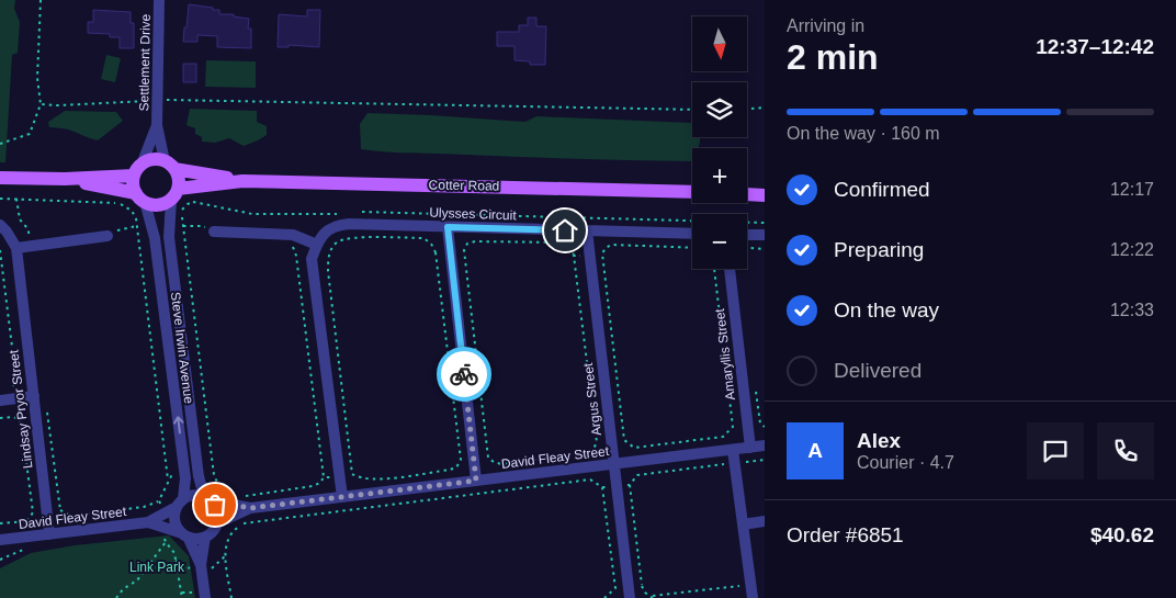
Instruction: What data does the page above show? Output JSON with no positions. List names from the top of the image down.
{
  "streets": {
    "main road": ["Cotter Road"],
    "street": [
      "Settlement Drive",
      "Ulysses Circuit",
      "Steve Irwin Avenue",
      "Amaryllis Street",
      "Argus Street",
      "Lindsay Pryor Street",
      "David Fleay Street"
    ]
  },
  "crossings": [
    ["Settlement Drive", "Cotter Road"],
    ["Settlement Drive", "Steve Irwin Avenue"],
    ["Cotter Road", "Steve Irwin Avenue"],
    ["Ulysses Circuit", "Argus Street"],
    ["Steve Irwin Avenue", "David Fleay Street"],
    ["Amaryllis Street", "David Fleay Street"],
    ["Argus Street", "David Fleay Street"],
    ["Lindsay Pryor Street", "David Fleay Street"]
  ],
  "parks": ["Link Park"],
  "north": "bottom",
  "page": {
    "heading": ["2 min", "Arriving in", "12:37–12:42"],
    "panel": [
      "Alex",
      "Courier · 4.7",
      "Order #6851",
      "$40.62"
    ],
    "map_buttons": ["+", "−"],
    "bar": "On the way · 160 m",
    "list": [
      ["Confirmed", "12:17"],
      ["Preparing", "12:22"],
      ["On the way", "12:33"],
      "Delivered"
    ],
    "round": "A"
  }
}
